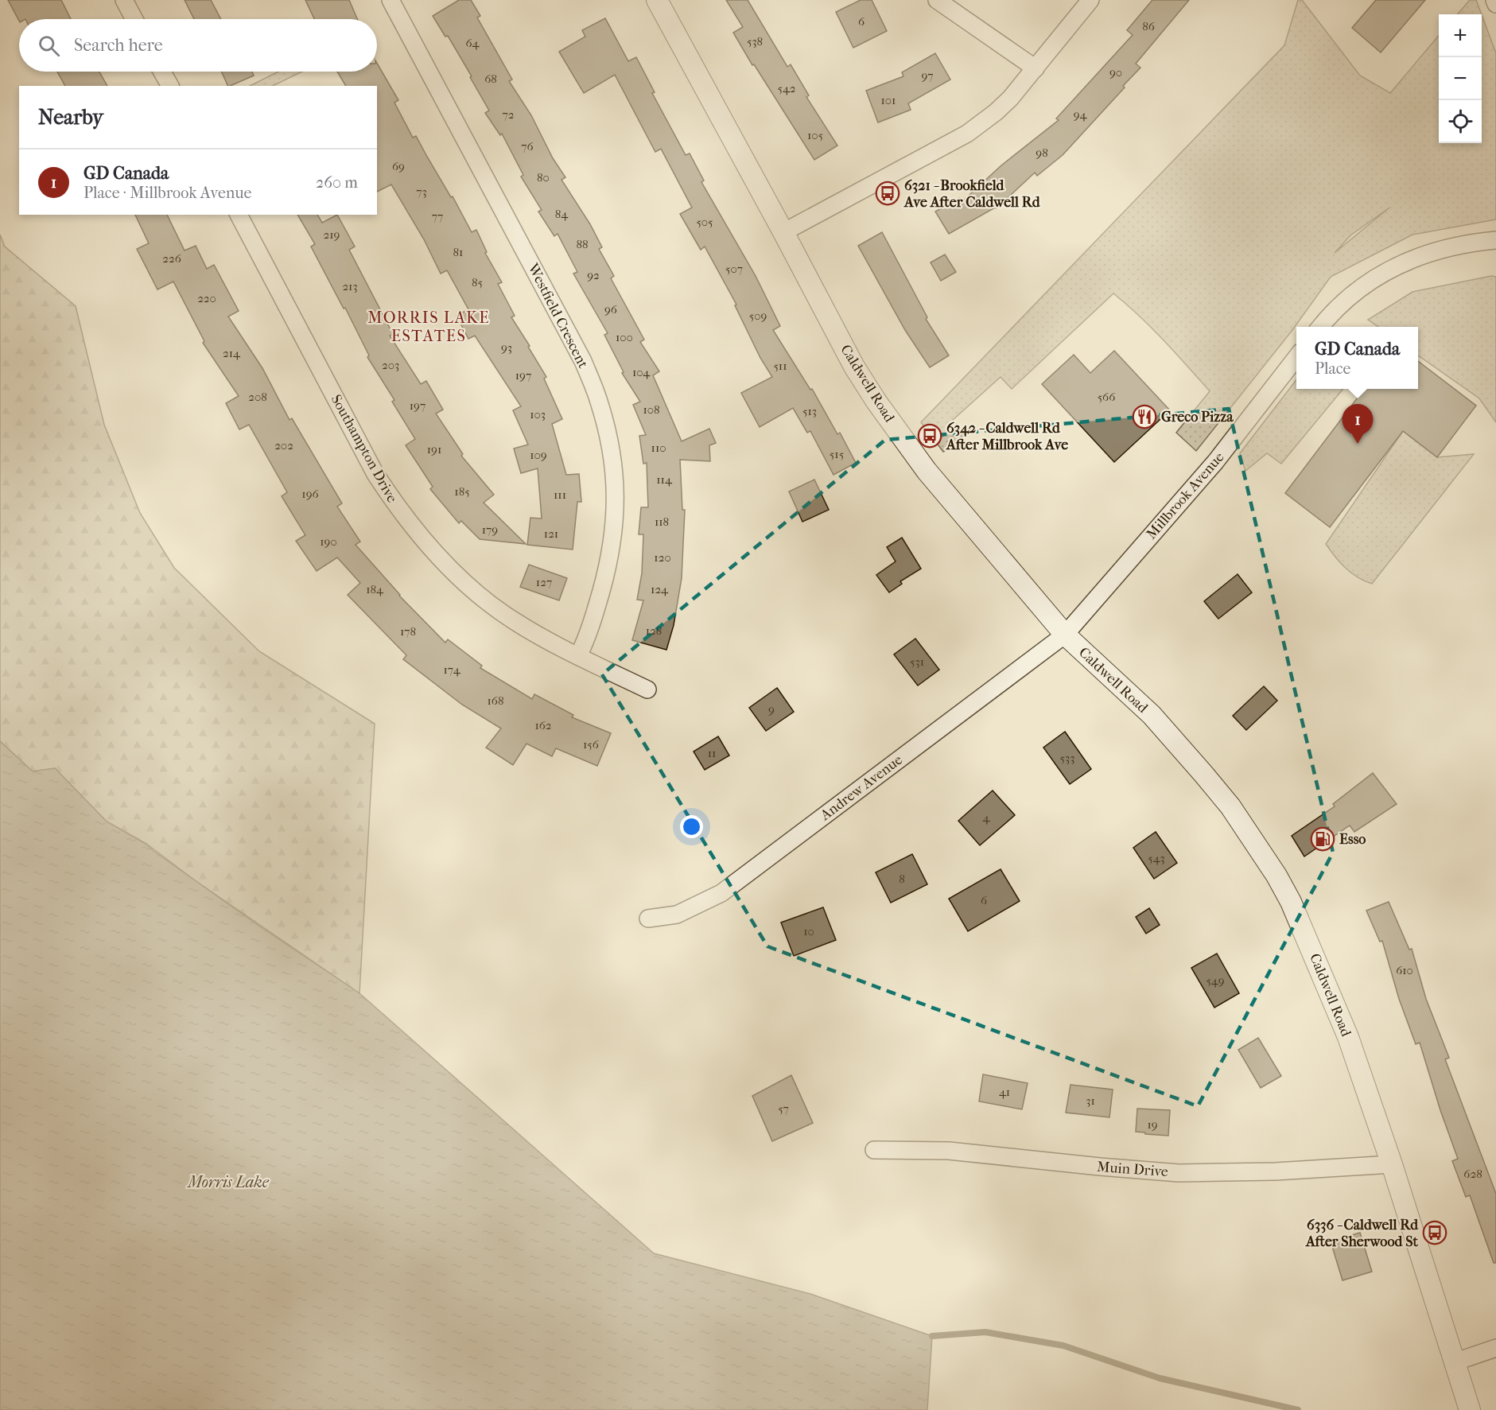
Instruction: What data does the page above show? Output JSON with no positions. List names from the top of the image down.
{
  "streets": {
    "street": [
      "Westfield Crescent",
      "Caldwell Road",
      "Southampton Drive",
      "Millbrook Avenue",
      "Andrew Avenue",
      "Muin Drive"
    ]
  },
  "crossings": [
    ["Westfield Crescent", "Southampton Drive"],
    ["Caldwell Road", "Millbrook Avenue"],
    ["Caldwell Road", "Andrew Avenue"],
    ["Caldwell Road", "Muin Drive"],
    ["Millbrook Avenue", "Andrew Avenue"]
  ],
  "districts": ["MORRIS LAKE ESTATES"],
  "water": ["Morris Lake"],
  "places": {
    "bus stop": ["6321 - Brookfield Ave After Caldwell Rd", "6342 - Caldwell Rd After Millbrook Ave", "6336 - Caldwell Rd After Sherwood St"],
    "restaurant": ["Greco Pizza"],
    "fuel station": ["Esso"]
  },
  "house_numbers": [
    "6",
    "86",
    "538",
    "64",
    "90",
    "97",
    "68",
    "542",
    "101",
    "72",
    "94",
    "105",
    "76",
    "98",
    "69",
    "80",
    "73",
    "84",
    "77",
    "505",
    "219",
    "88",
    "81",
    "226",
    "507",
    "92",
    "85",
    "213",
    "220",
    "96",
    "509",
    "100",
    "93",
    "214",
    "203",
    "511",
    "104",
    "197",
    "208",
    "566",
    "197",
    "108",
    "513",
    "103",
    "202",
    "110",
    "191",
    "515",
    "109",
    "114",
    "185",
    "196",
    "111",
    "118",
    "179",
    "121",
    "190",
    "120",
    "127",
    "184",
    "124",
    "128",
    "178",
    "531",
    "174",
    "168",
    "9",
    "162",
    "156",
    "11",
    "533",
    "4",
    "543",
    "8",
    "6",
    "10",
    "610",
    "549",
    "41",
    "31",
    "57",
    "19",
    "628"
  ],
  "page": {
    "map_buttons": ["+", "−"],
    "search": "Search here",
    "heading": "Nearby",
    "list": [
      {
        "mark": "1",
        "name": "GD Canada",
        "note": "Place · Millbrook Avenue",
        "value": "260 m"
      }
    ],
    "popup": ["GD Canada", "Place"],
    "pins": "1"
  }
}
